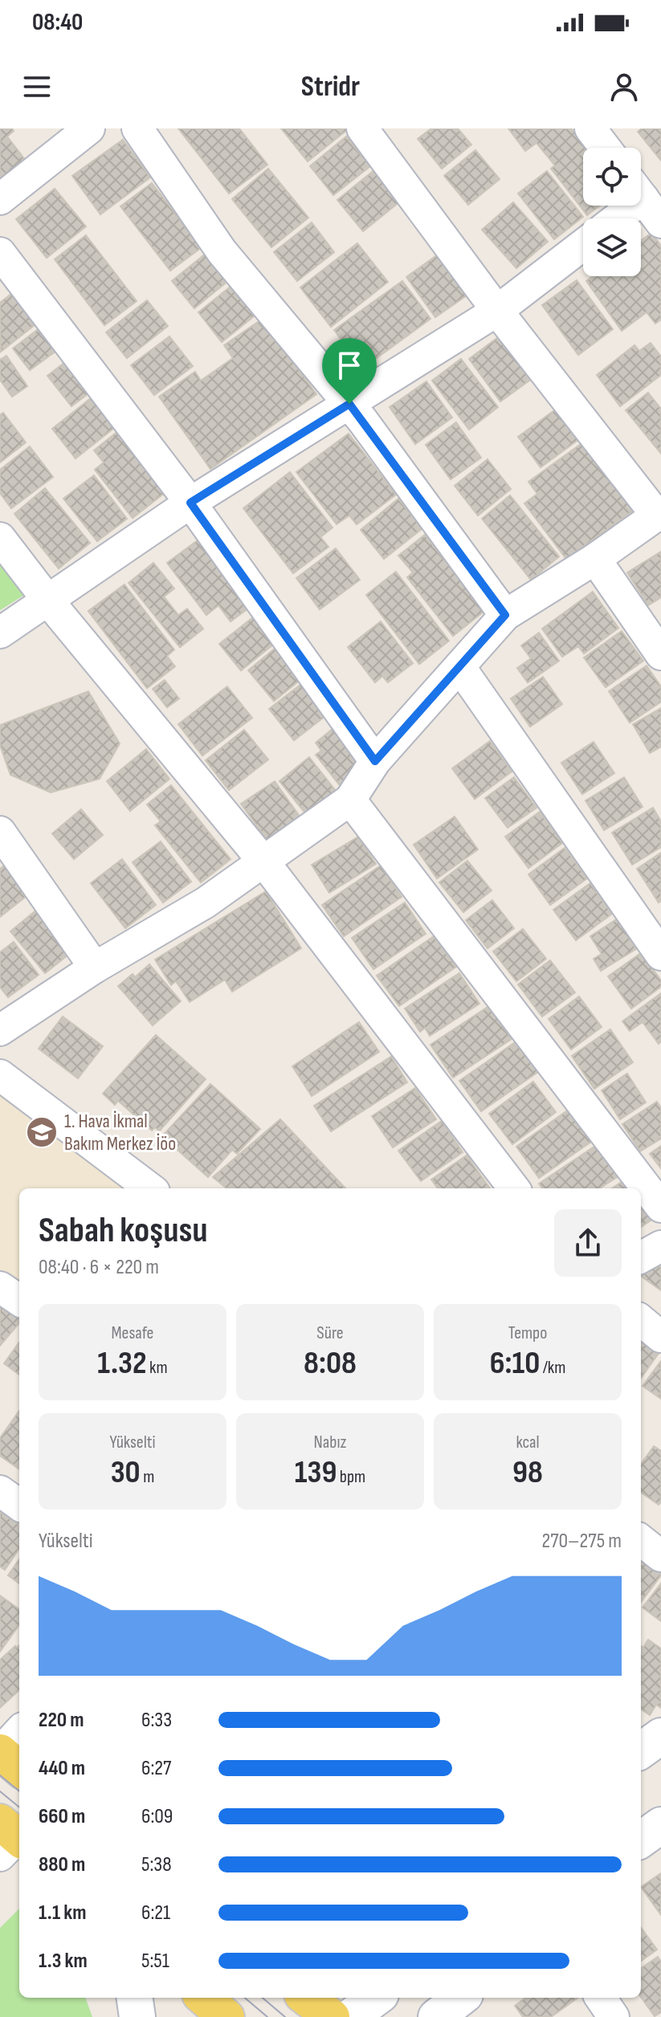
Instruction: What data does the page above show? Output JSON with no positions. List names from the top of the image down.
{
  "places": {
    "school or university": ["1. Hava İkmal Bakım Merkez İöo"]
  },
  "page": {
    "status": "08:40",
    "header": "Stridr",
    "heading": ["Sabah koşusu", "08:40 · 6 × 220 m"],
    "stats": [
      ["Mesafe", "1.32 km"],
      ["Süre", "8:08"],
      ["Tempo", "6:10 /km"],
      ["Yükselti", "30 m"],
      ["Nabız", "139 bpm"],
      ["kcal", "98"]
    ],
    "chart": ["Yükselti", "270–275 m"],
    "list": [
      {
        "name": "220 m",
        "note": "6:33"
      },
      {
        "name": "440 m",
        "note": "6:27"
      },
      {
        "name": "660 m",
        "note": "6:09"
      },
      {
        "name": "880 m",
        "note": "5:38"
      },
      {
        "name": "1.1 km",
        "note": "6:21"
      },
      {
        "name": "1.3 km",
        "note": "5:51"
      }
    ]
  }
}
